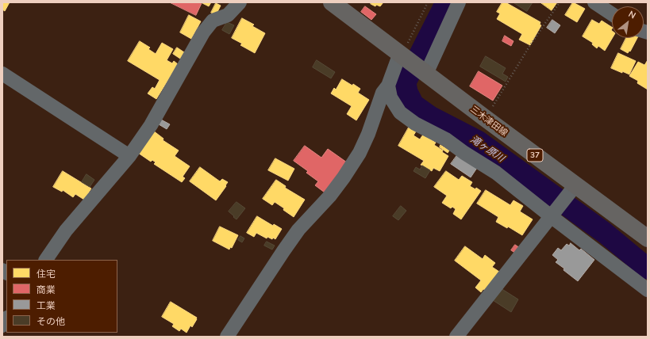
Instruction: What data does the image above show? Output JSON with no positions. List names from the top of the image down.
{
  "streets": {
    "main road": ["三木津田線", "37"]
  },
  "water": ["滝ヶ原川"],
  "legend": [
    "住宅",
    "商業",
    "工業",
    "その他"
  ],
  "north": "top right"
}
